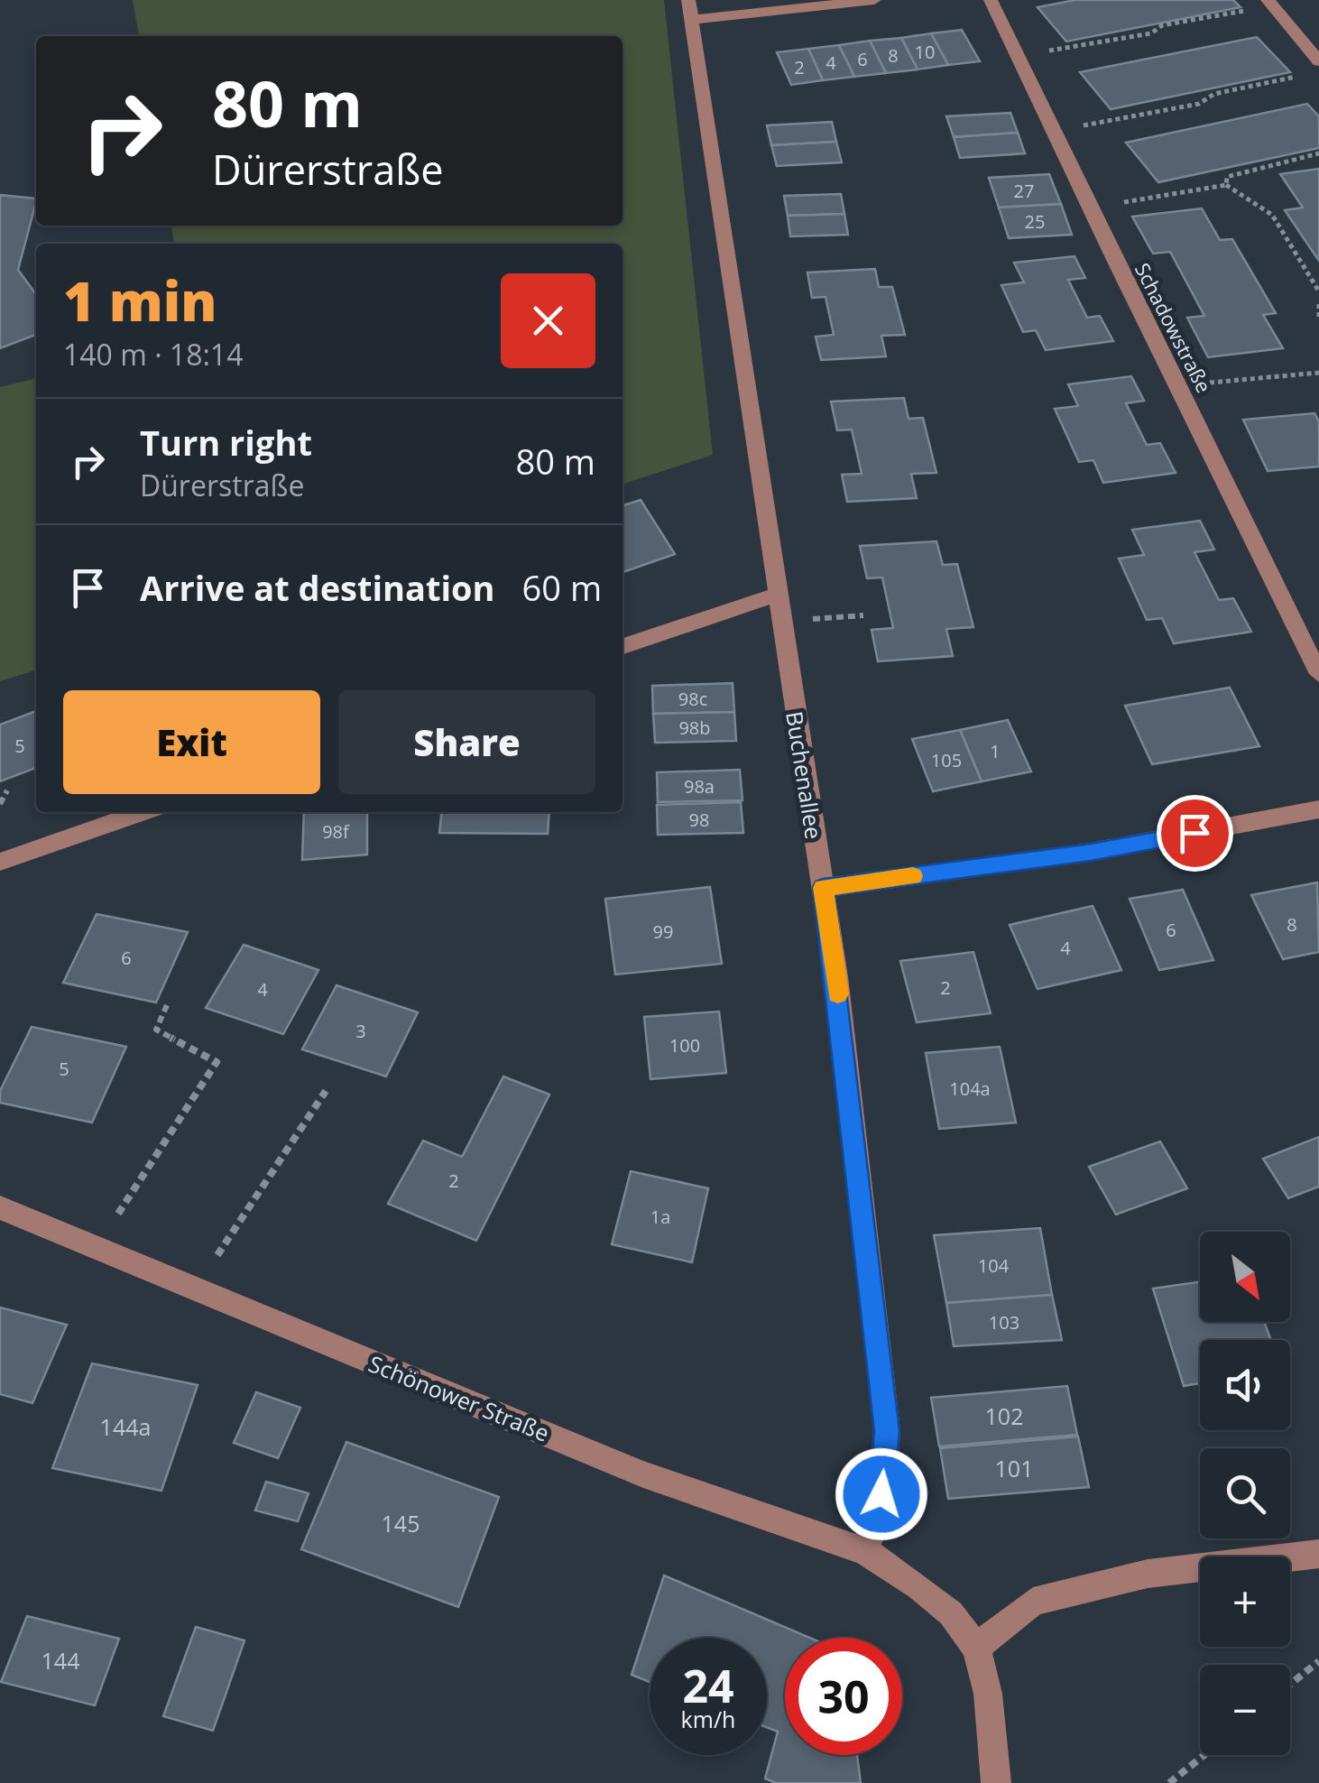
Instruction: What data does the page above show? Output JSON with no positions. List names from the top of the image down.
{
  "streets": {
    "street": ["Schadowstraße", "Buchenallee", "Schönower Straße"]
  },
  "crossings": [
    ["Buchenallee", "Schönower Straße"]
  ],
  "house_numbers": [
    "10",
    "8",
    "6",
    "4",
    "2",
    "27",
    "25",
    "98c",
    "98b",
    "5",
    "1",
    "105",
    "98a",
    "98",
    "98f",
    "8",
    "6",
    "99",
    "4",
    "6",
    "2",
    "4",
    "3",
    "100",
    "5",
    "104a",
    "2",
    "1a",
    "104",
    "103",
    "102",
    "144a",
    "101",
    "145",
    "144"
  ],
  "north": "bottom right",
  "page": {
    "turn": ["80 m", "Dürerstraße"],
    "heading": ["1 min", "140 m · 18:14"],
    "list": [
      {
        "name": "Turn right",
        "note": "Dürerstraße",
        "value": "80 m"
      },
      {
        "name": "Arrive at destination",
        "value": "60 m"
      }
    ],
    "buttons": ["Exit", "Share"],
    "map_buttons": ["+", "−"],
    "speed": "24 km/h",
    "limit": "30"
  }
}
